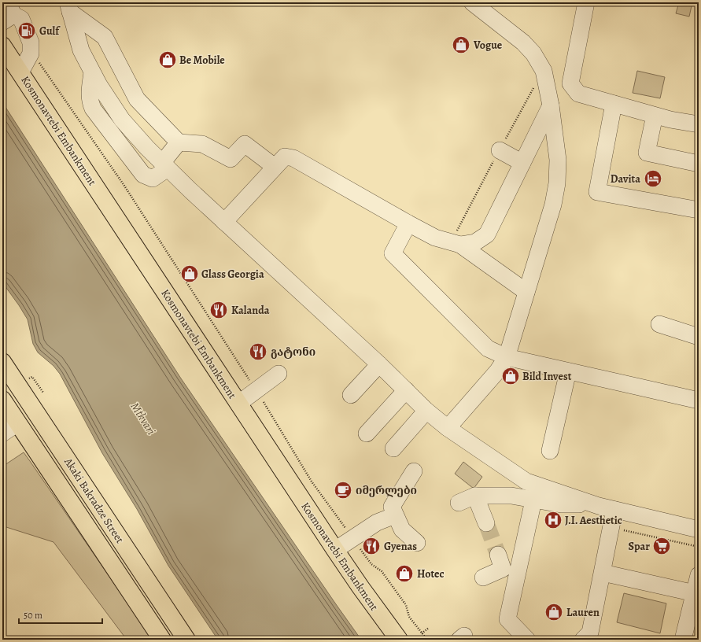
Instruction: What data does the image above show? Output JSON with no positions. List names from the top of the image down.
{
  "streets": {
    "main road": ["Kosmonavtebi Embankment", "Akaki Bakradze Street"]
  },
  "water": ["Mtkvari"],
  "places": {
    "fuel station": ["Gulf"],
    "shop": [
      "Vogue",
      "Be Mobile",
      "Glass Georgia",
      "Bild Invest",
      "Hotec",
      "Lauren"
    ],
    "hotel": ["Davita"],
    "restaurant": ["Kalanda", "გატონი", "Gyenas"],
    "cafe": ["იმერლები"],
    "hospital": ["J.I. Aesthetic"],
    "supermarket": ["Spar"]
  },
  "scale_bar": "50 m"
}
